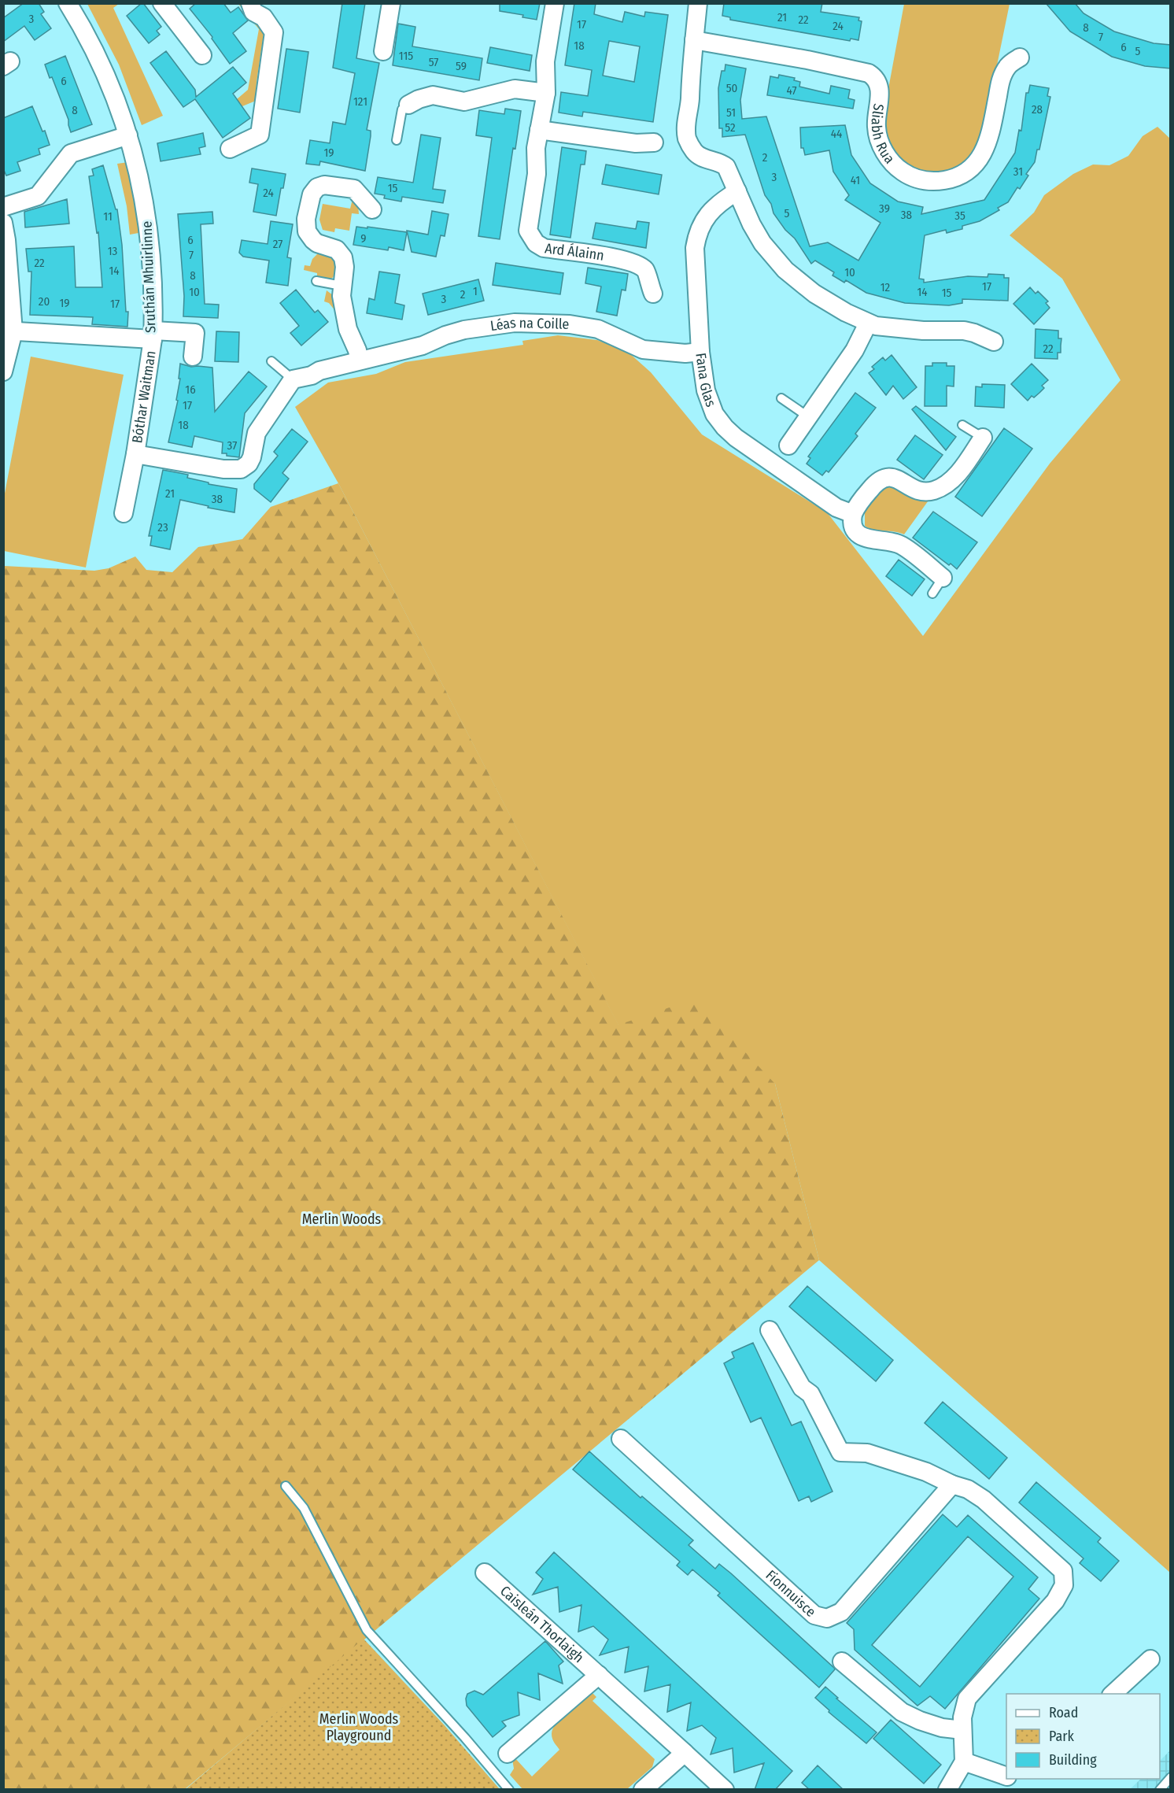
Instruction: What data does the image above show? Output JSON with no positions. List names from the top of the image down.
{
  "streets": {
    "street": [
      "Sliabh Rua",
      "Ard Álainn",
      "Sruthán Mhuirlinne",
      "Léas na Coille",
      "Fana Glas",
      "Bóthar Waitman",
      "Fionnuisce",
      "Caisleán Thorlaigh"
    ]
  },
  "crossings": [
    ["Sruthán Mhuirlinne", "Bóthar Waitman"],
    ["Léas na Coille", "Fana Glas"],
    ["Léas na Coille", "Bóthar Waitman"]
  ],
  "parks": ["Merlin Woods", "Merlin Woods Playground"],
  "house_numbers": [
    "21",
    "3",
    "22",
    "17",
    "24",
    "8",
    "7",
    "18",
    "6",
    "5",
    "115",
    "57",
    "59",
    "6",
    "50",
    "47",
    "121",
    "28",
    "8",
    "51",
    "52",
    "44",
    "19",
    "2",
    "31",
    "3",
    "41",
    "15",
    "24",
    "39",
    "5",
    "38",
    "35",
    "11",
    "9",
    "6",
    "27",
    "13",
    "7",
    "22",
    "14",
    "10",
    "8",
    "17",
    "12",
    "1",
    "10",
    "14",
    "15",
    "2",
    "3",
    "20",
    "19",
    "17",
    "22",
    "16",
    "17",
    "18",
    "37",
    "21",
    "38",
    "23"
  ],
  "legend": ["Road", "Park", "Building"]
}
